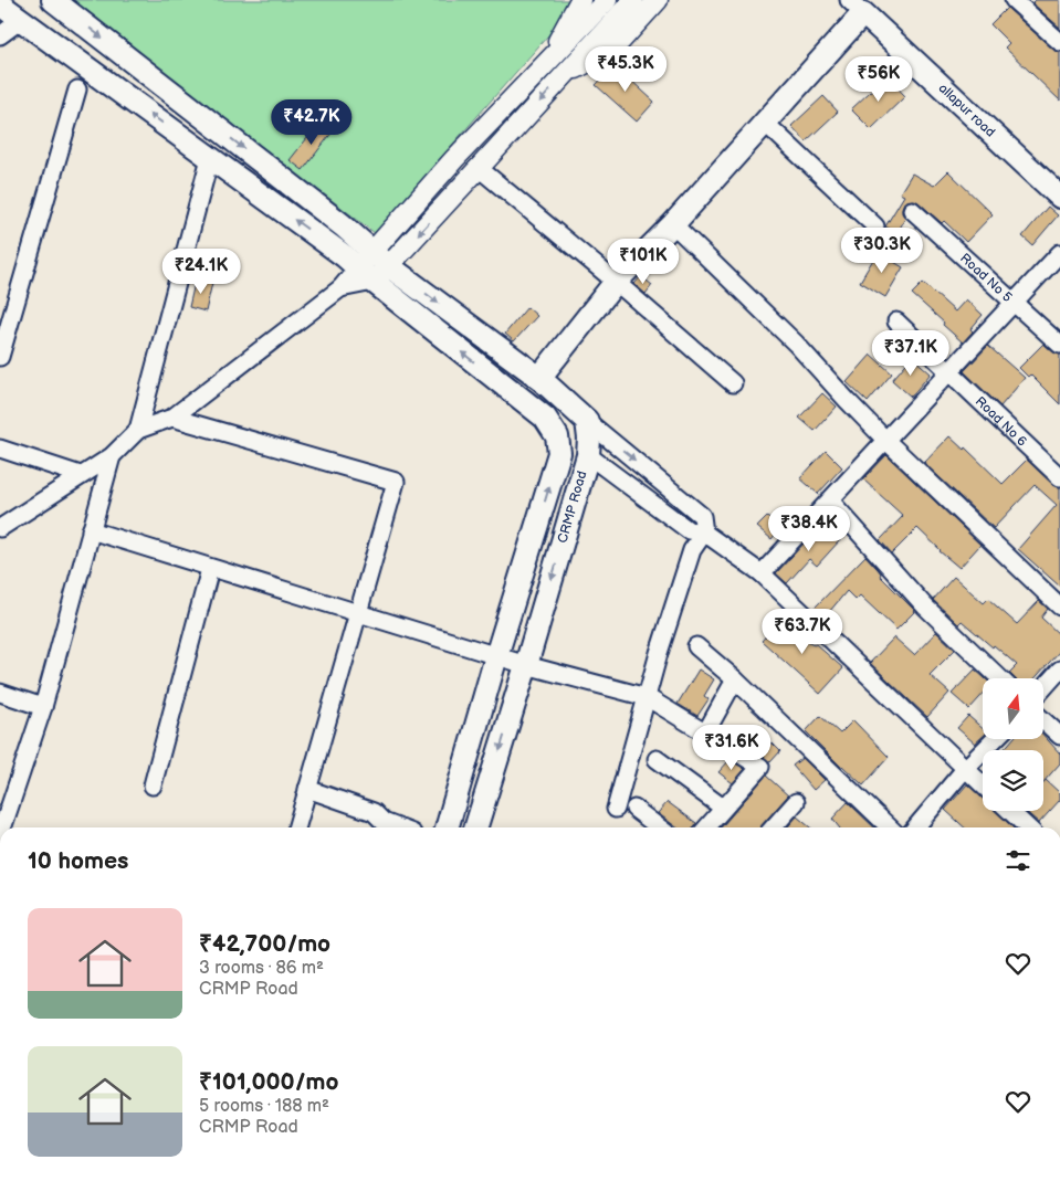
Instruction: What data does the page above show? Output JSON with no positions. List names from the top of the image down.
{
  "streets": {
    "main road": ["allapur road", "CRMP Road"],
    "street": ["Road No 5", "Road No 6"]
  },
  "north": "top",
  "page": {
    "price": [
      "₹45.3K",
      "₹56K",
      "₹42.7K",
      "₹30.3K",
      "₹101K",
      "₹24.1K",
      "₹37.1K",
      "₹38.4K",
      "₹63.7K",
      "₹31.6K"
    ],
    "heading": "10 homes",
    "list": [
      {
        "name": "₹42,700/mo",
        "note": "3 rooms · 86 m² · CRMP Road"
      },
      {
        "name": "₹101,000/mo",
        "note": "5 rooms · 188 m² · CRMP Road"
      }
    ]
  }
}
